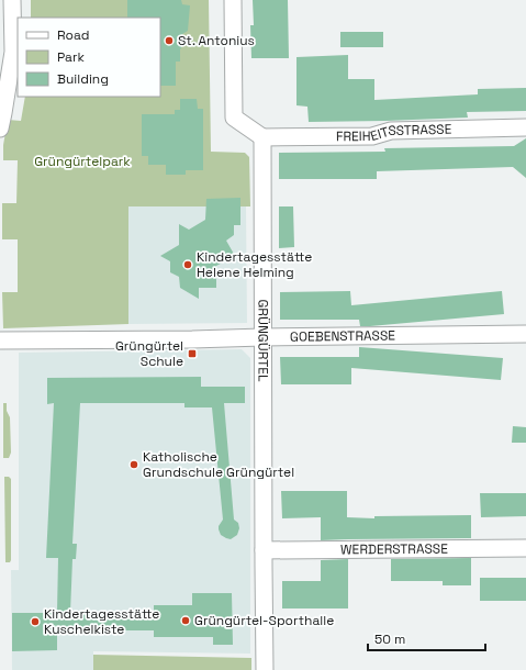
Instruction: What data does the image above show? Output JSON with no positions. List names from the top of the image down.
{
  "streets": {
    "street": [
      "FREIHEITSSTRASSE",
      "GOEBENSTRASSE",
      "GRÜNGÜRTEL",
      "WERDERSTRASSE"
    ]
  },
  "crossings": [
    ["FREIHEITSSTRASSE", "GRÜNGÜRTEL"],
    ["GOEBENSTRASSE", "GRÜNGÜRTEL"],
    ["GRÜNGÜRTEL", "WERDERSTRASSE"]
  ],
  "parks": ["Grüngürtelpark"],
  "places": {
    "other": [
      "St. Antonius",
      "Kindertagesstätte Helene Helming",
      "Katholische Grundschule Grüngürtel",
      "Grüngürtel-Sporthalle",
      "Kindertagesstätte Kuschelkiste"
    ],
    "transit": ["Grüngürtel Schule"]
  },
  "legend": ["Road", "Park", "Building"],
  "scale_bar": "50 m"
}
